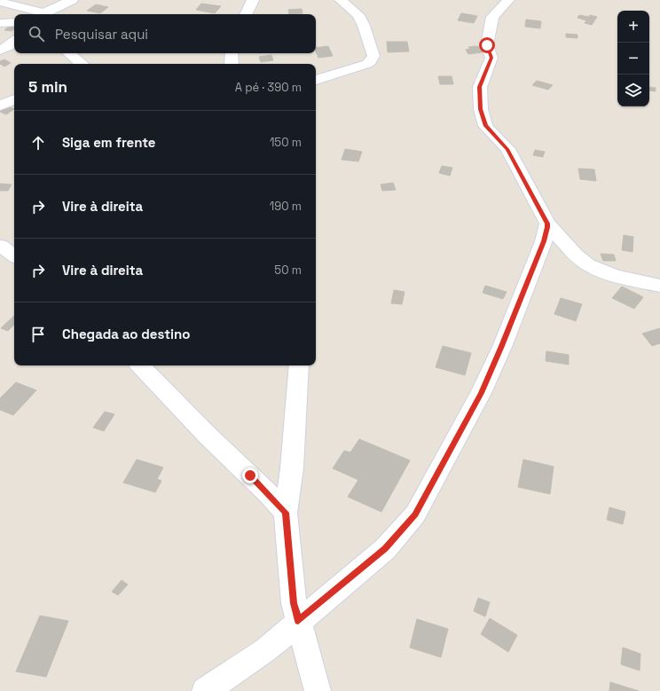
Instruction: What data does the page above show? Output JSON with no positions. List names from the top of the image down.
{
  "page": {
    "map_buttons": ["+", "−"],
    "search": "Pesquisar aqui",
    "heading": ["5 min", "A pé · 390 m"],
    "list": [
      ["Siga em frente", "150 m"],
      ["Vire à direita", "190 m"],
      ["Vire à direita", "50 m"],
      "Chegada ao destino"
    ]
  }
}
